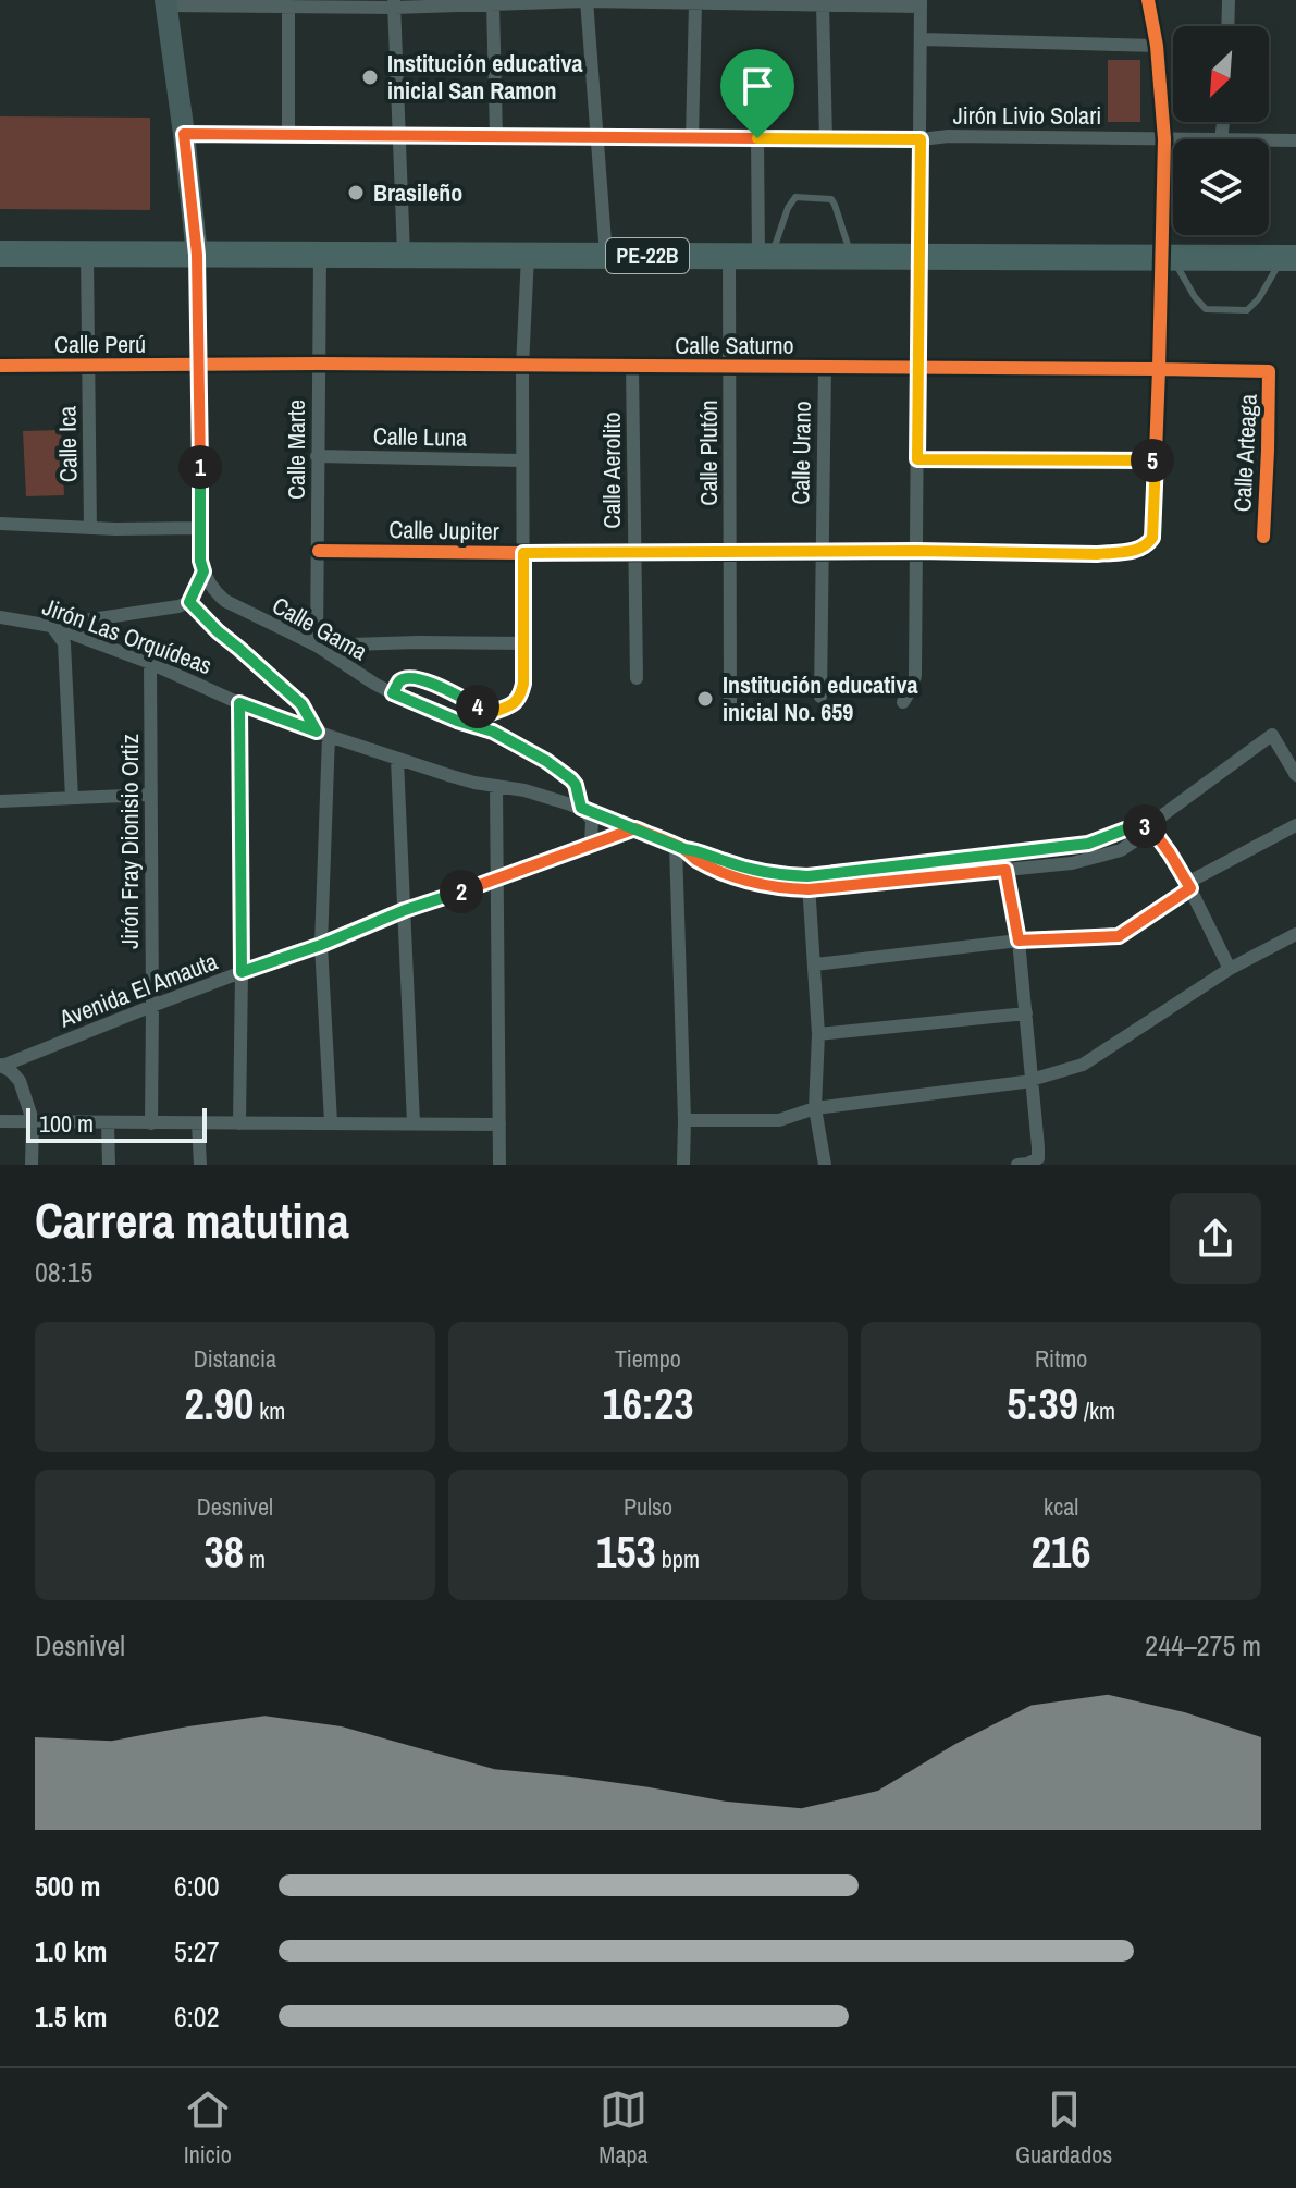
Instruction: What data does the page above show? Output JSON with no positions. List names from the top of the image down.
{
  "streets": {
    "highway": ["PE-22B"],
    "street": [
      "Jirón Livio Solari",
      "Calle Perú",
      "Calle Saturno",
      "Calle Luna",
      "Calle Ica",
      "Calle Marte",
      "Calle Plutón",
      "Calle Urano",
      "Calle Arteaga",
      "Calle Aerolito",
      "Calle Jupiter",
      "Calle Gama",
      "Jirón Las Orquídeas",
      "Jirón Fray Dionisio Ortiz",
      "Avenida El Amauta"
    ]
  },
  "crossings": [
    ["PE-22B", "Calle Ica"],
    ["PE-22B", "Calle Marte"],
    ["PE-22B", "Calle Plutón"],
    ["Calle Perú", "Calle Saturno"],
    ["Calle Perú", "Calle Ica"],
    ["Calle Saturno", "Calle Marte"],
    ["Calle Saturno", "Calle Plutón"],
    ["Calle Saturno", "Calle Urano"],
    ["Calle Saturno", "Calle Arteaga"],
    ["Calle Saturno", "Calle Aerolito"],
    ["Calle Luna", "Calle Marte"],
    ["Calle Marte", "Calle Jupiter"],
    ["Calle Marte", "Calle Gama"],
    ["Calle Plutón", "Calle Jupiter"],
    ["Calle Urano", "Calle Jupiter"],
    ["Calle Aerolito", "Calle Jupiter"],
    ["Calle Gama", "Jirón Las Orquídeas"],
    ["Calle Gama", "Avenida El Amauta"],
    ["Jirón Las Orquídeas", "Jirón Fray Dionisio Ortiz"],
    ["Jirón Las Orquídeas", "Avenida El Amauta"],
    ["Jirón Fray Dionisio Ortiz", "Avenida El Amauta"]
  ],
  "places": ["Institución educativa inicial San Ramon", "Brasileño", "Institución educativa inicial No. 659"],
  "scale_bar": "100 m",
  "north": "bottom left",
  "page": {
    "pins": [
      "5",
      "1",
      "4",
      "3",
      "2"
    ],
    "scale": "100 m",
    "heading": ["Carrera matutina", "08:15"],
    "stats": [
      ["Distancia", "2.90 km"],
      ["Tiempo", "16:23"],
      ["Ritmo", "5:39 /km"],
      ["Desnivel", "38 m"],
      ["Pulso", "153 bpm"],
      ["kcal", "216"]
    ],
    "chart": ["Desnivel", "244–275 m"],
    "list": [
      {
        "name": "500 m",
        "note": "6:00"
      },
      {
        "name": "1.0 km",
        "note": "5:27"
      },
      {
        "name": "1.5 km",
        "note": "6:02"
      }
    ],
    "tabs": ["Inicio", "Mapa", "Guardados"]
  }
}
